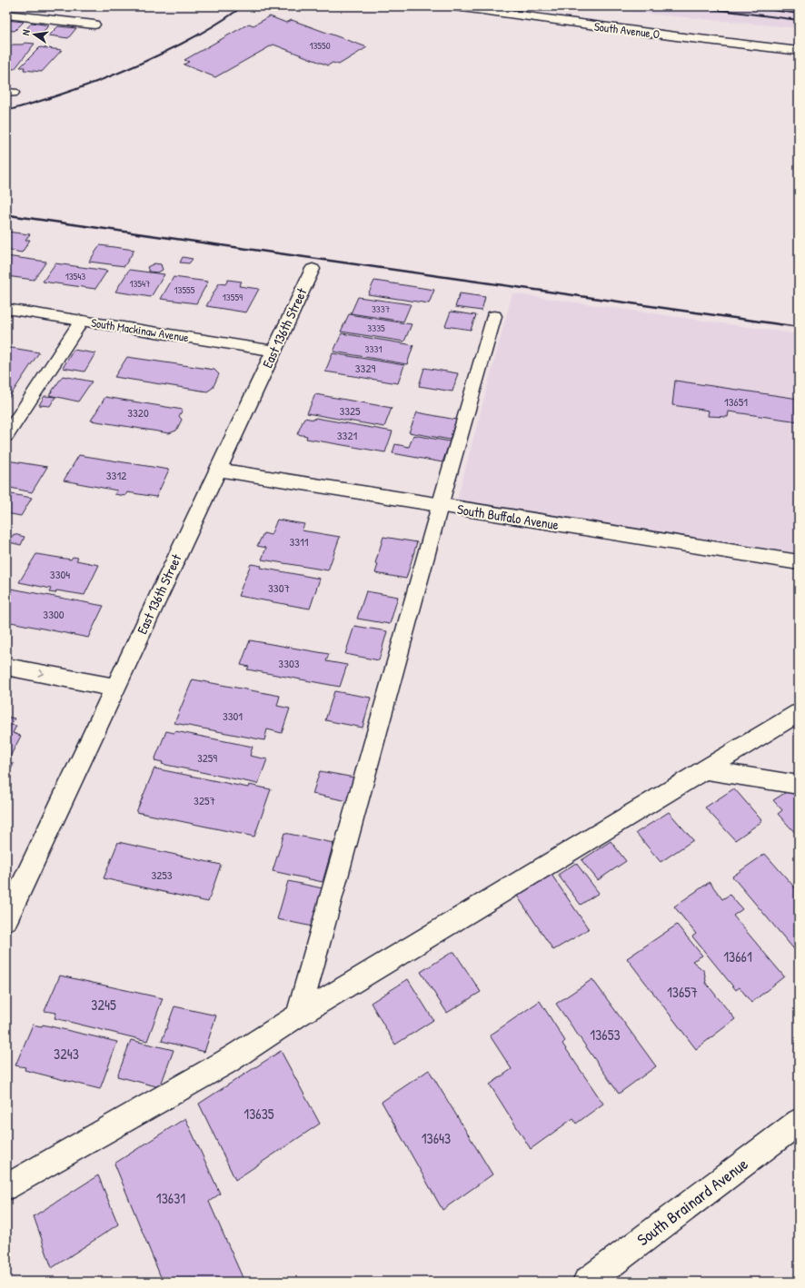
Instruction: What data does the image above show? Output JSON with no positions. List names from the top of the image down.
{
  "streets": {
    "street": [
      "South Avenue O",
      "East 136th Street",
      "South Mackinaw Avenue",
      "South Buffalo Avenue",
      "South Brainard Avenue"
    ]
  },
  "crossings": [
    ["East 136th Street", "South Mackinaw Avenue"],
    ["East 136th Street", "South Buffalo Avenue"]
  ],
  "house_numbers": [
    "13550",
    "13543",
    "13547",
    "13555",
    "13559",
    "3337",
    "3335",
    "3331",
    "3329",
    "13651",
    "3325",
    "3320",
    "3321",
    "3312",
    "3311",
    "3304",
    "3307",
    "3300",
    "3303",
    "3301",
    "3259",
    "3257",
    "3253",
    "13661",
    "13657",
    "3245",
    "13653",
    "3243",
    "13635",
    "13643",
    "13631"
  ],
  "north": "left"
}
